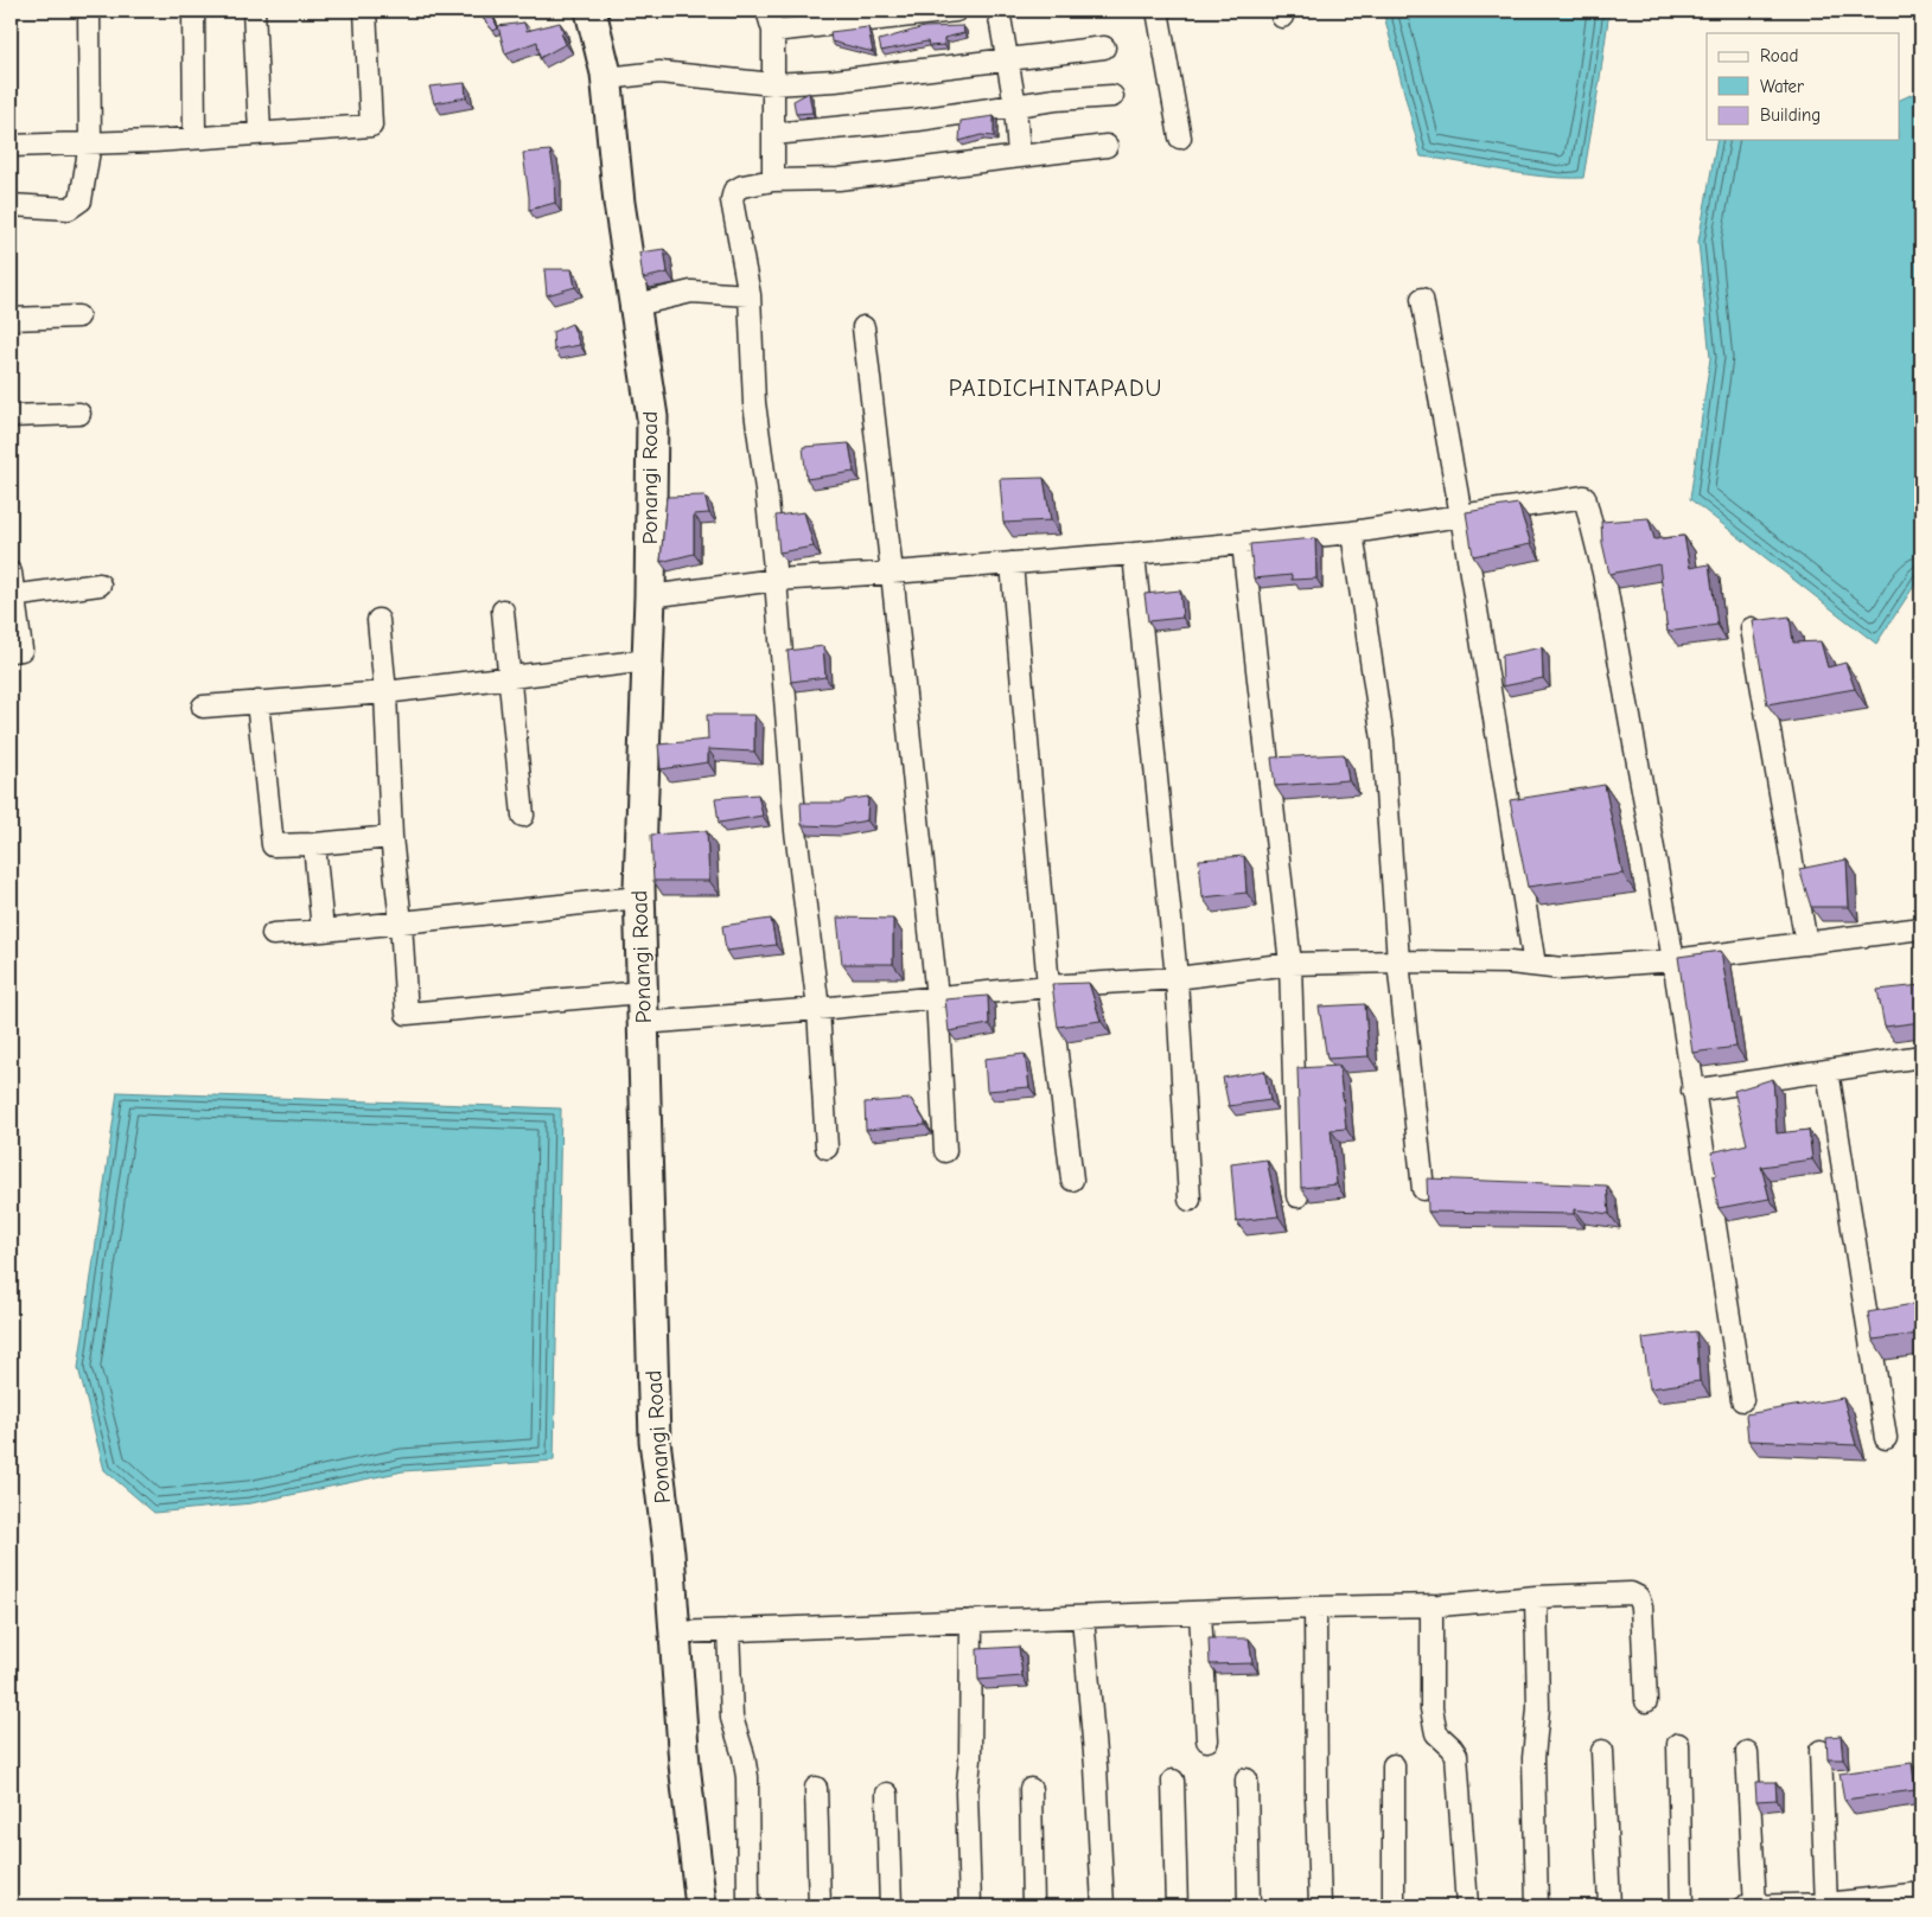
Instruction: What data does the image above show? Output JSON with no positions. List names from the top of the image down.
{
  "streets": {
    "street": ["Ponangi Road"]
  },
  "districts": ["PAIDICHINTAPADU"],
  "legend": ["Road", "Water", "Building"]
}
